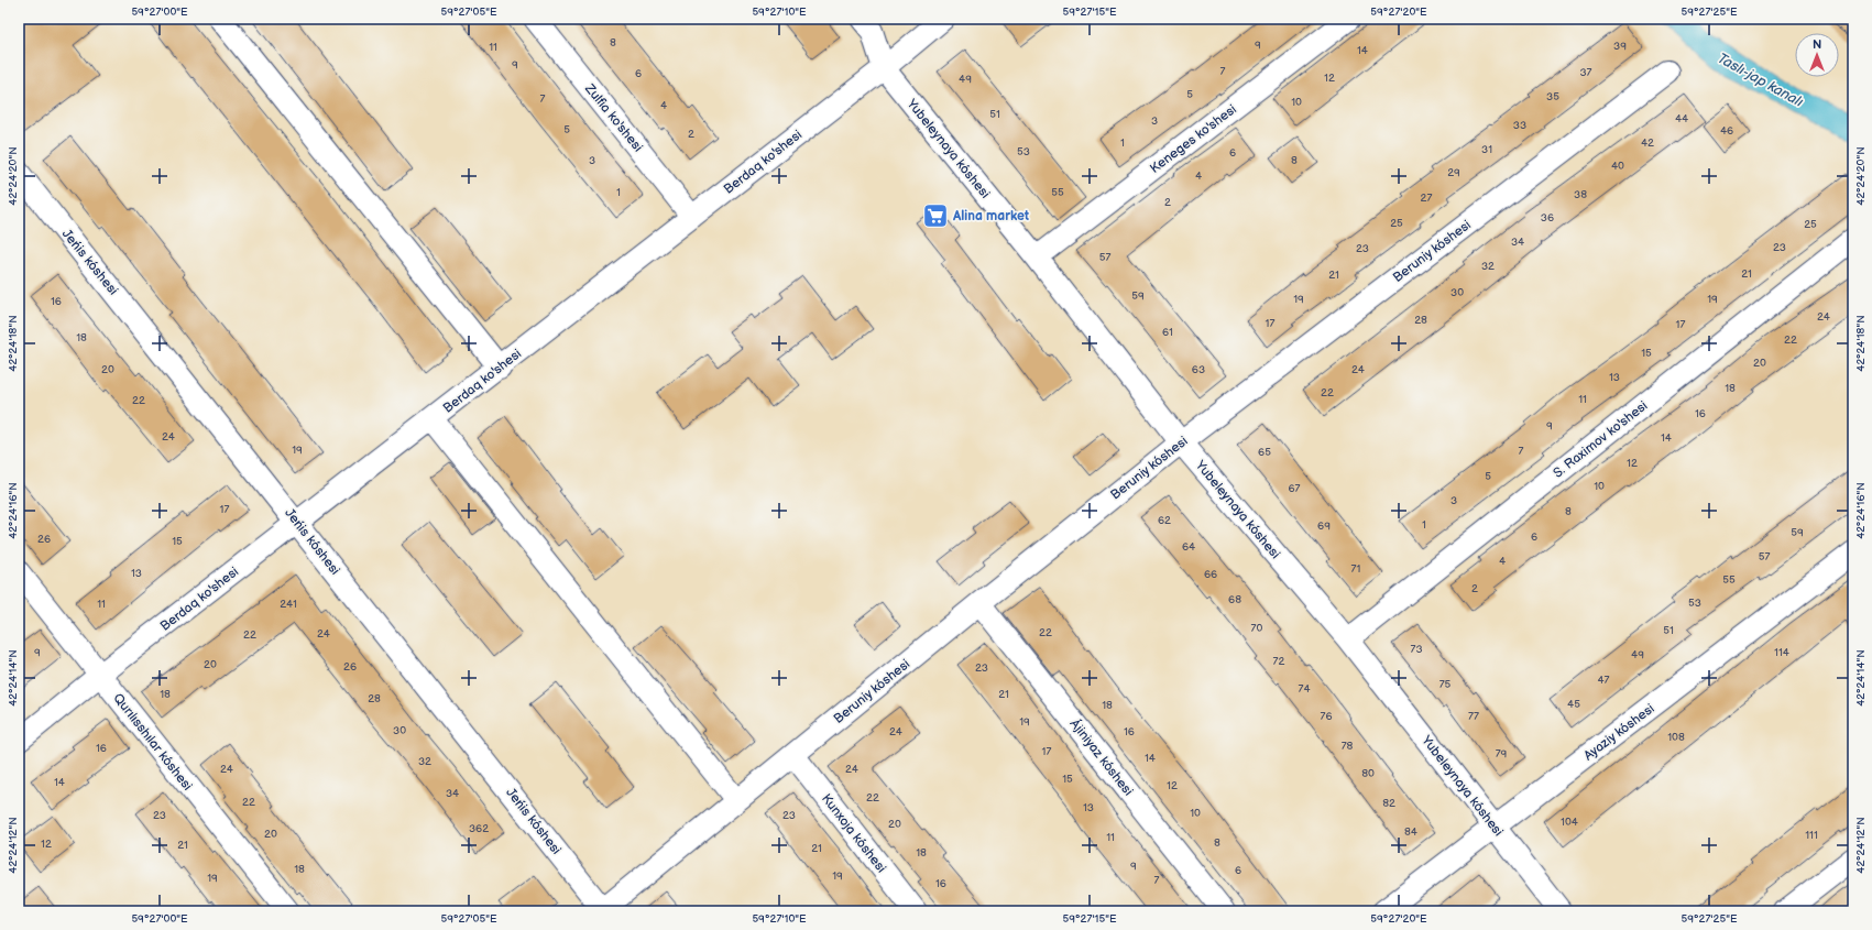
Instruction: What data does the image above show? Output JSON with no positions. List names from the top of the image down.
{
  "streets": {
    "street": [
      "Zulfia ko'shesi",
      "Keneges ko'shesi",
      "Yubeleynaya kóshesi",
      "Berdaq ko'shesi",
      "Beruniy kóshesi",
      "Jeńis kóshesi",
      "S. Raximov ko'shesi",
      "Ayaziy kóshesi",
      "Qurılısshılar kóshesi",
      "Ájiniyaz kóshesi",
      "Kunxoja kóshesi"
    ]
  },
  "crossings": [
    ["Zulfia ko'shesi", "Berdaq ko'shesi"],
    ["Keneges ko'shesi", "Yubeleynaya kóshesi"],
    ["Yubeleynaya kóshesi", "Berdaq ko'shesi"],
    ["Yubeleynaya kóshesi", "Beruniy kóshesi"],
    ["Yubeleynaya kóshesi", "S. Raximov ko'shesi"],
    ["Yubeleynaya kóshesi", "Ayaziy kóshesi"],
    ["Berdaq ko'shesi", "Jeńis kóshesi"],
    ["Berdaq ko'shesi", "Qurılısshılar kóshesi"],
    ["Beruniy kóshesi", "Jeńis kóshesi"],
    ["Beruniy kóshesi", "Ájiniyaz kóshesi"],
    ["Beruniy kóshesi", "Kunxoja kóshesi"]
  ],
  "water": ["Taslı-jap kanalı"],
  "places": {
    "supermarket": ["Alina market"]
  },
  "house_numbers": [
    "8",
    "9",
    "39",
    "11",
    "14",
    "9",
    "7",
    "37",
    "6",
    "12",
    "49",
    "5",
    "35",
    "7",
    "10",
    "4",
    "51",
    "44",
    "3",
    "33",
    "5",
    "46",
    "2",
    "1",
    "42",
    "31",
    "53",
    "6",
    "3",
    "8",
    "40",
    "29",
    "4",
    "1",
    "55",
    "38",
    "27",
    "2",
    "36",
    "25",
    "25",
    "34",
    "23",
    "23",
    "57",
    "32",
    "21",
    "21",
    "30",
    "59",
    "19",
    "19",
    "16",
    "24",
    "28",
    "17",
    "17",
    "61",
    "18",
    "22",
    "15",
    "20",
    "20",
    "63",
    "24",
    "13",
    "18",
    "22",
    "11",
    "22",
    "16",
    "9",
    "24",
    "14",
    "19",
    "7",
    "65",
    "12",
    "5",
    "10",
    "67",
    "3",
    "17",
    "8",
    "62",
    "1",
    "69",
    "59",
    "6",
    "26",
    "15",
    "64",
    "57",
    "4",
    "71",
    "13",
    "66",
    "55",
    "2",
    "68",
    "53",
    "11",
    "241",
    "70",
    "51",
    "22",
    "24",
    "22",
    "73",
    "9",
    "114",
    "49",
    "72",
    "20",
    "26",
    "23",
    "47",
    "75",
    "74",
    "18",
    "21",
    "28",
    "45",
    "18",
    "76",
    "77",
    "19",
    "30",
    "24",
    "16",
    "108",
    "78",
    "16",
    "17",
    "79",
    "14",
    "32",
    "24",
    "24",
    "80",
    "15",
    "14",
    "12",
    "34",
    "22",
    "22",
    "82",
    "13",
    "10",
    "23",
    "23",
    "104",
    "20",
    "362",
    "84",
    "20",
    "111",
    "11",
    "8",
    "12",
    "21",
    "21",
    "18",
    "9",
    "18",
    "6",
    "19",
    "19",
    "7",
    "16"
  ],
  "north": "top",
  "coordinates": [
    "59°27'00\"E",
    "59°27'05\"E",
    "59°27'10\"E",
    "59°27'15\"E",
    "59°27'20\"E",
    "59°27'25\"E",
    "42°24'20\"N",
    "42°24'18\"N",
    "42°24'16\"N",
    "42°24'14\"N",
    "42°24'12\"N"
  ]
}
